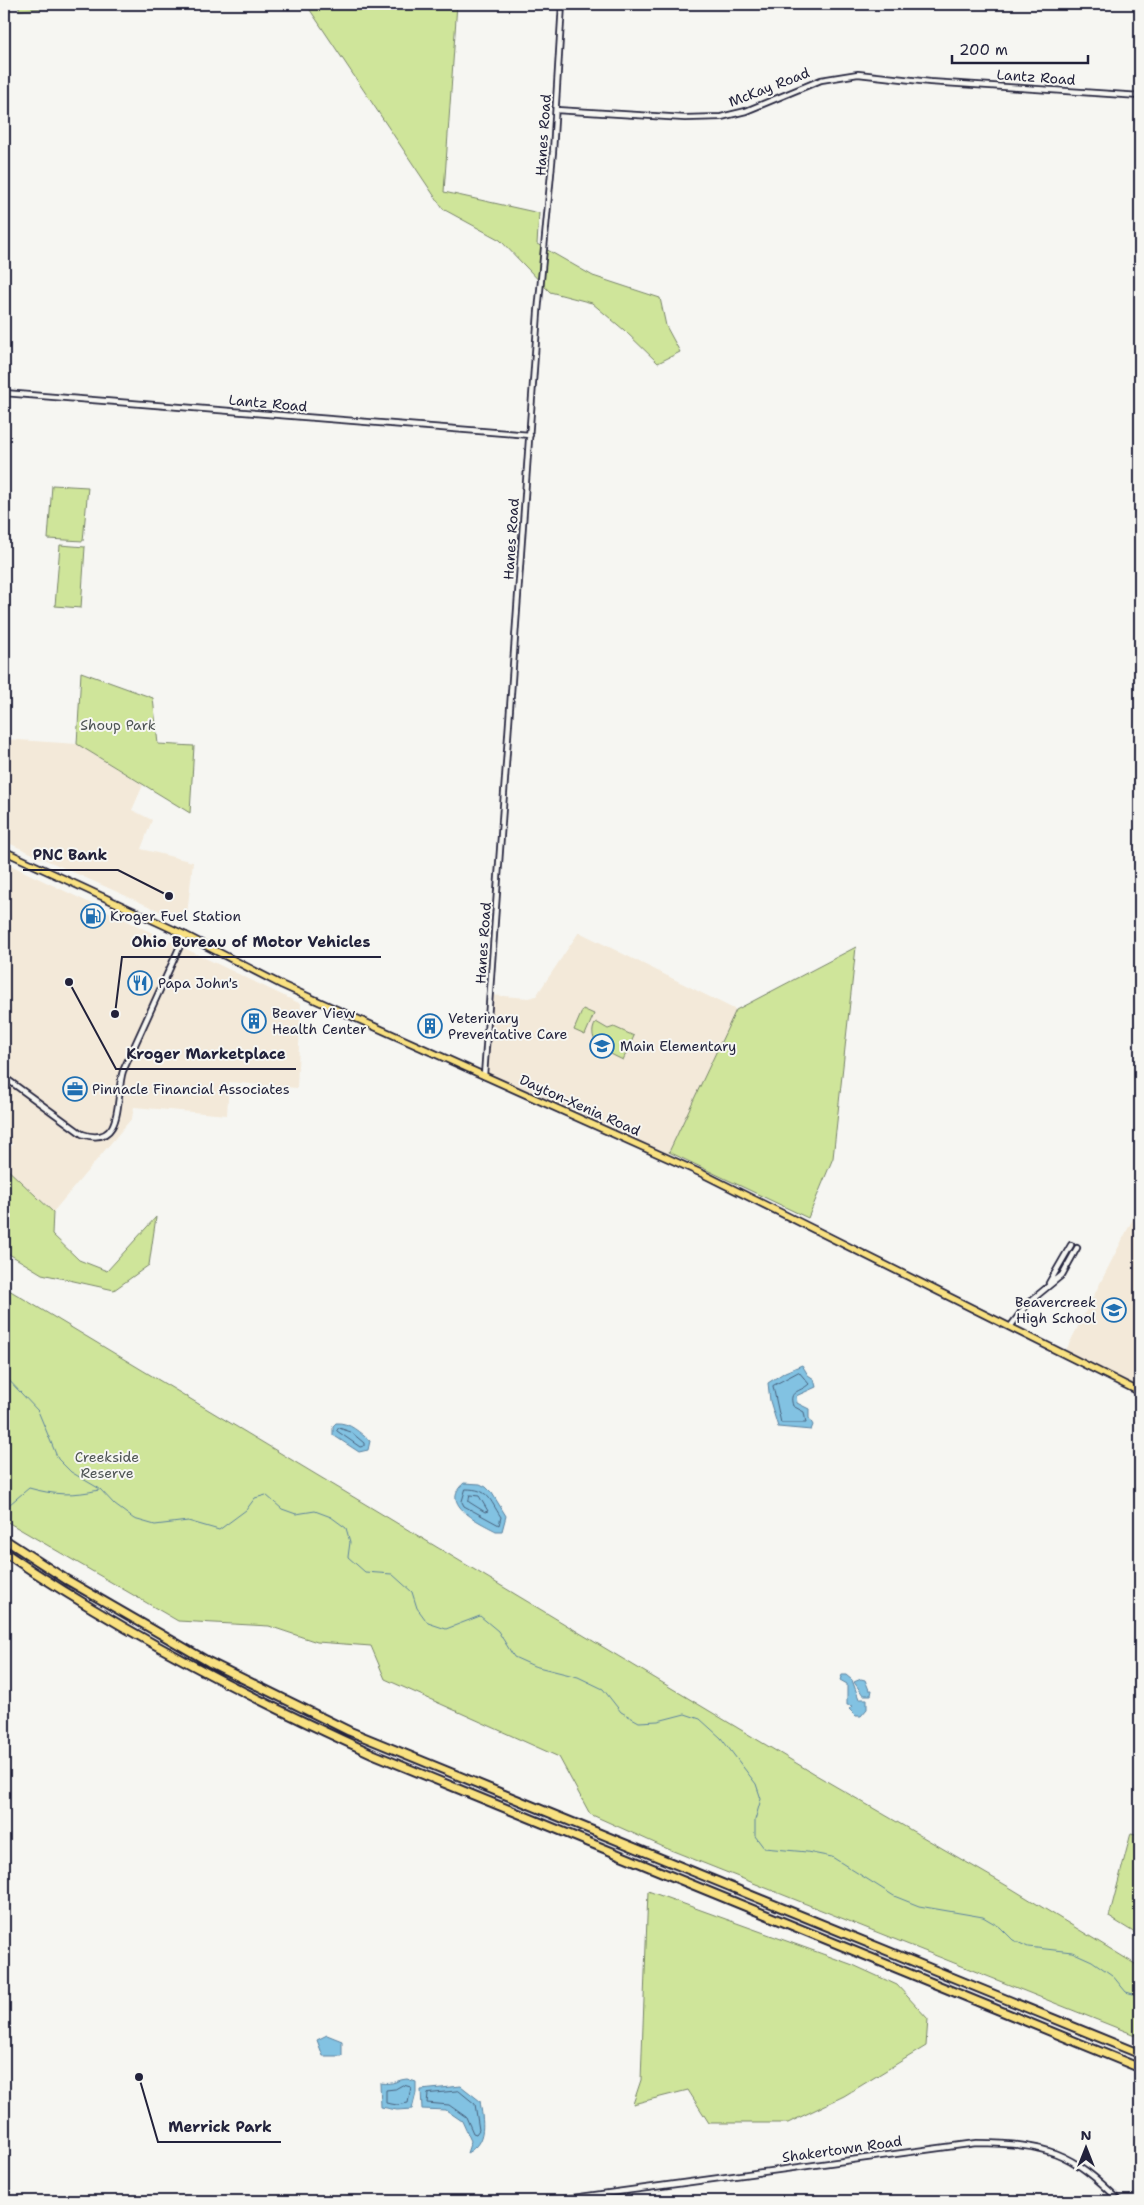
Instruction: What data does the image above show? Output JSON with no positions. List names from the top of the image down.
{
  "streets": {
    "main road": ["Dayton-Xenia Road"],
    "street": [
      "Lantz Road",
      "McKay Road",
      "Hanes Road",
      "Shakertown Road"
    ]
  },
  "crossings": [
    ["Lantz Road", "McKay Road"],
    ["Lantz Road", "Hanes Road"],
    ["McKay Road", "Hanes Road"],
    ["Hanes Road", "Dayton-Xenia Road"]
  ],
  "parks": ["Shoup Park", "Creekside Reserve"],
  "places": {
    "other": [
      "PNC Bank",
      "Kroger Marketplace",
      "Ohio Bureau of Motor Vehicles",
      "Merrick Park"
    ],
    "fuel station": ["Kroger Fuel Station"],
    "restaurant": ["Papa John's"],
    "building": ["Beaver View Health Center", "Veterinary Preventative Care"],
    "school or university": ["Main Elementary", "Beavercreek High School"],
    "office": ["Pinnacle Financial Associates"]
  },
  "scale_bar": "200 m",
  "north": "top"
}
